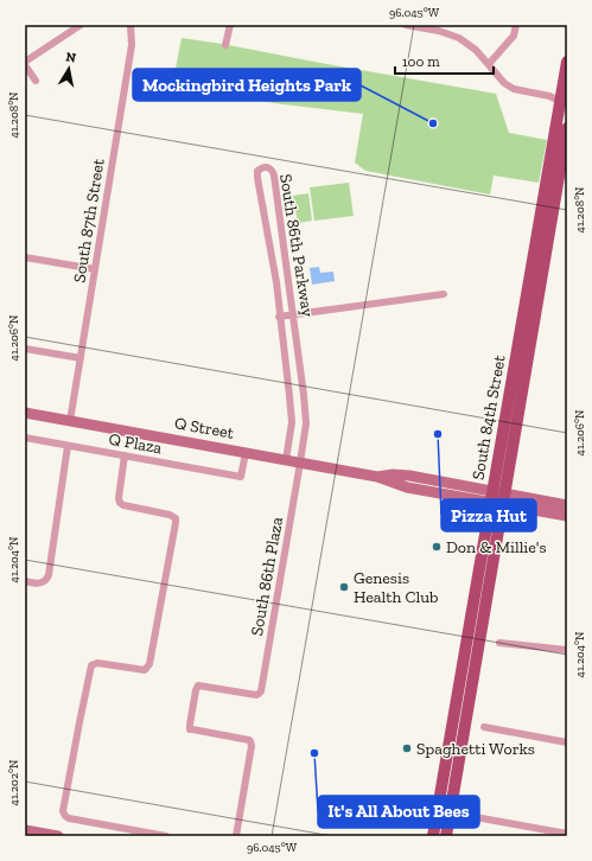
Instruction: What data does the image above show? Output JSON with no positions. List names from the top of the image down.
{
  "streets": {
    "main road": ["South 84th Street", "Q Street"],
    "street": [
      "South 87th Street",
      "South 86th Parkway",
      "Q Plaza",
      "South 86th Plaza"
    ]
  },
  "crossings": [
    ["South 87th Street", "Q Street"],
    ["South 86th Parkway", "Q Street"],
    ["South 86th Parkway", "South 86th Plaza"],
    ["South 84th Street", "Q Street"],
    ["Q Street", "Q Plaza"],
    ["Q Street", "South 86th Plaza"]
  ],
  "places": [
    "Mockingbird Heights Park",
    "Pizza Hut",
    "Don & Millie's",
    "Genesis Health Club",
    "Spaghetti Works",
    "It's All About Bees"
  ],
  "scale_bar": "100 m",
  "north": "top",
  "coordinates": [
    "96.045°W",
    "41.208°N",
    "41.206°N",
    "41.204°N",
    "41.202°N"
  ]
}
